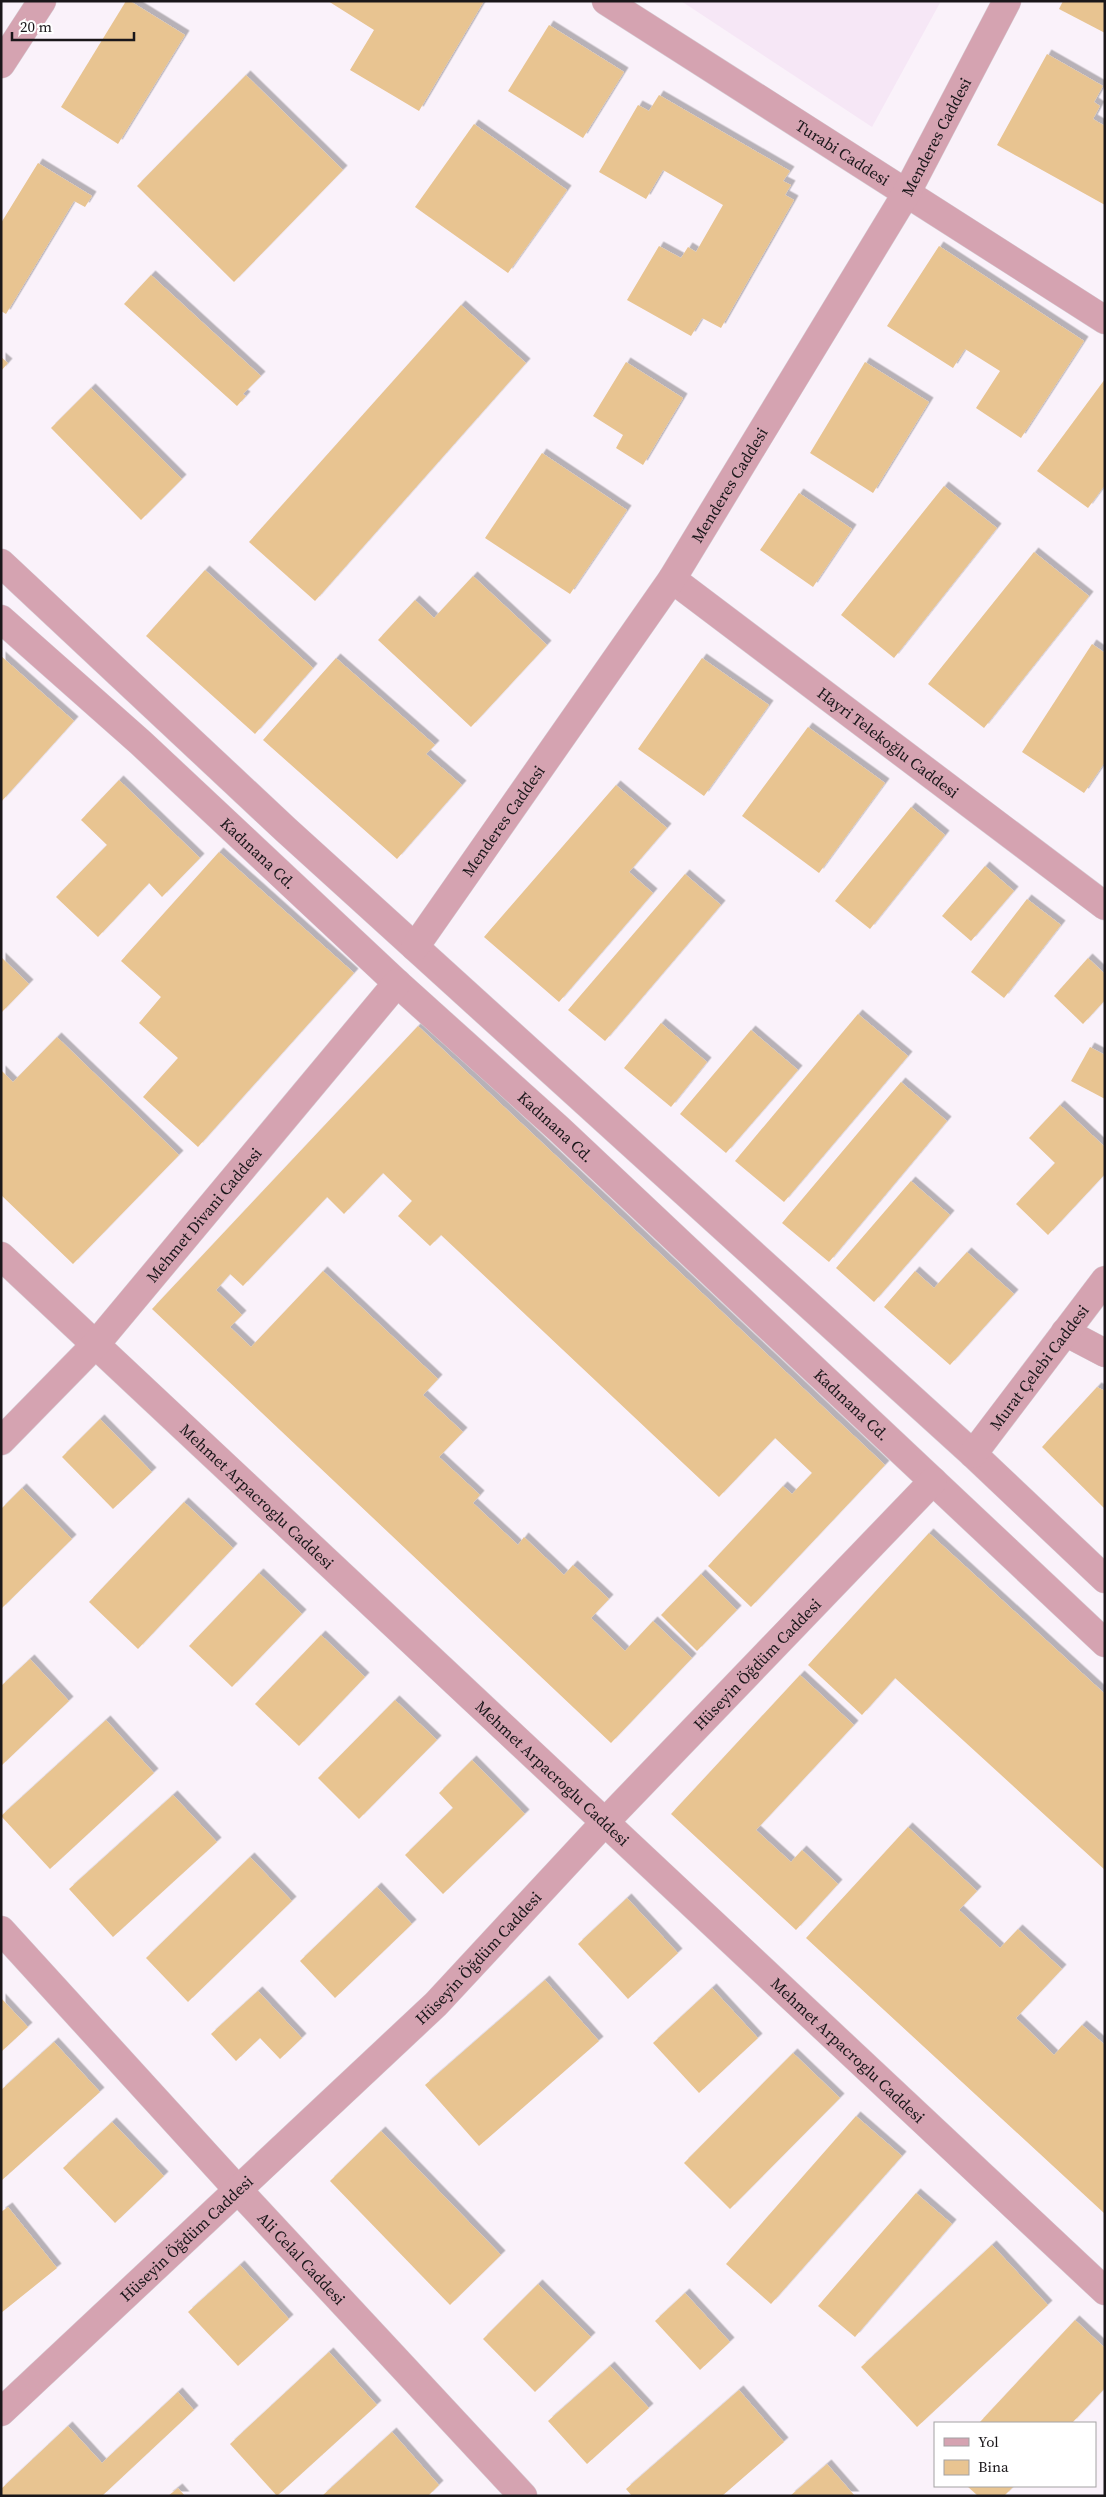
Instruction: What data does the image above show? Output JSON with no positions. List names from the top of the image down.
{
  "streets": {
    "street": [
      "Menderes Caddesi",
      "Turabi Caddesi",
      "Hayri Telekoğlu Caddesi",
      "Kadınana Cd.",
      "Mehmet Divani Caddesi",
      "Murat Çelebi Caddesi",
      "Mehmet Arpacroglu Caddesi",
      "Hüseyin Öğdüm Caddesi",
      "Ali Celal Caddesi"
    ]
  },
  "crossings": [
    ["Menderes Caddesi", "Turabi Caddesi"],
    ["Menderes Caddesi", "Hayri Telekoğlu Caddesi"],
    ["Kadınana Cd.", "Mehmet Divani Caddesi"],
    ["Kadınana Cd.", "Hüseyin Öğdüm Caddesi"],
    ["Mehmet Divani Caddesi", "Mehmet Arpacroglu Caddesi"],
    ["Mehmet Arpacroglu Caddesi", "Hüseyin Öğdüm Caddesi"],
    ["Hüseyin Öğdüm Caddesi", "Ali Celal Caddesi"]
  ],
  "legend": ["Yol", "Bina"],
  "scale_bar": "20 m"
}
